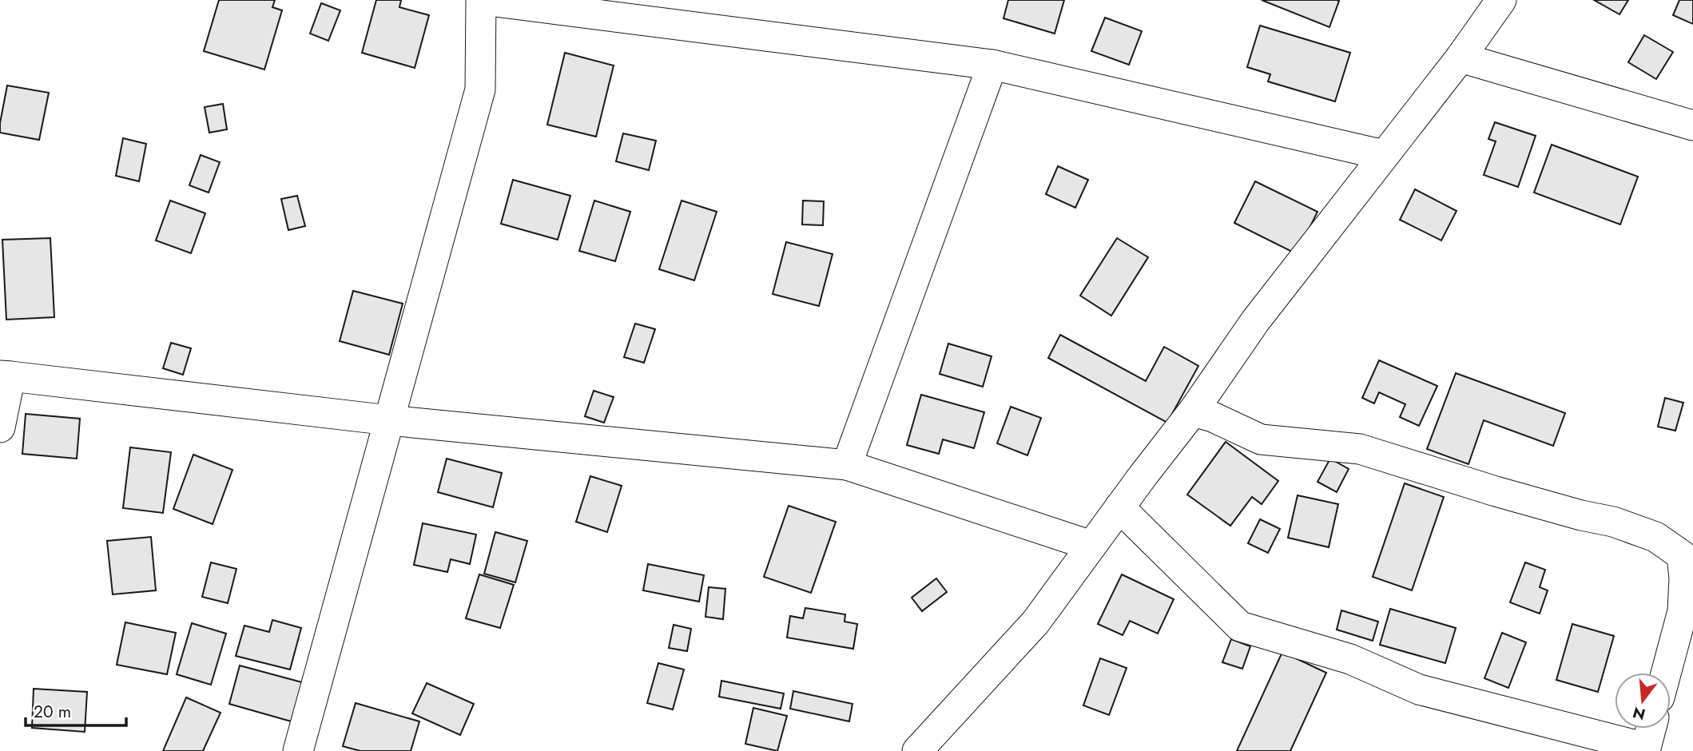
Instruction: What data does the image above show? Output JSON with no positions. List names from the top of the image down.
{
  "scale_bar": "20 m",
  "north": "bottom"
}
